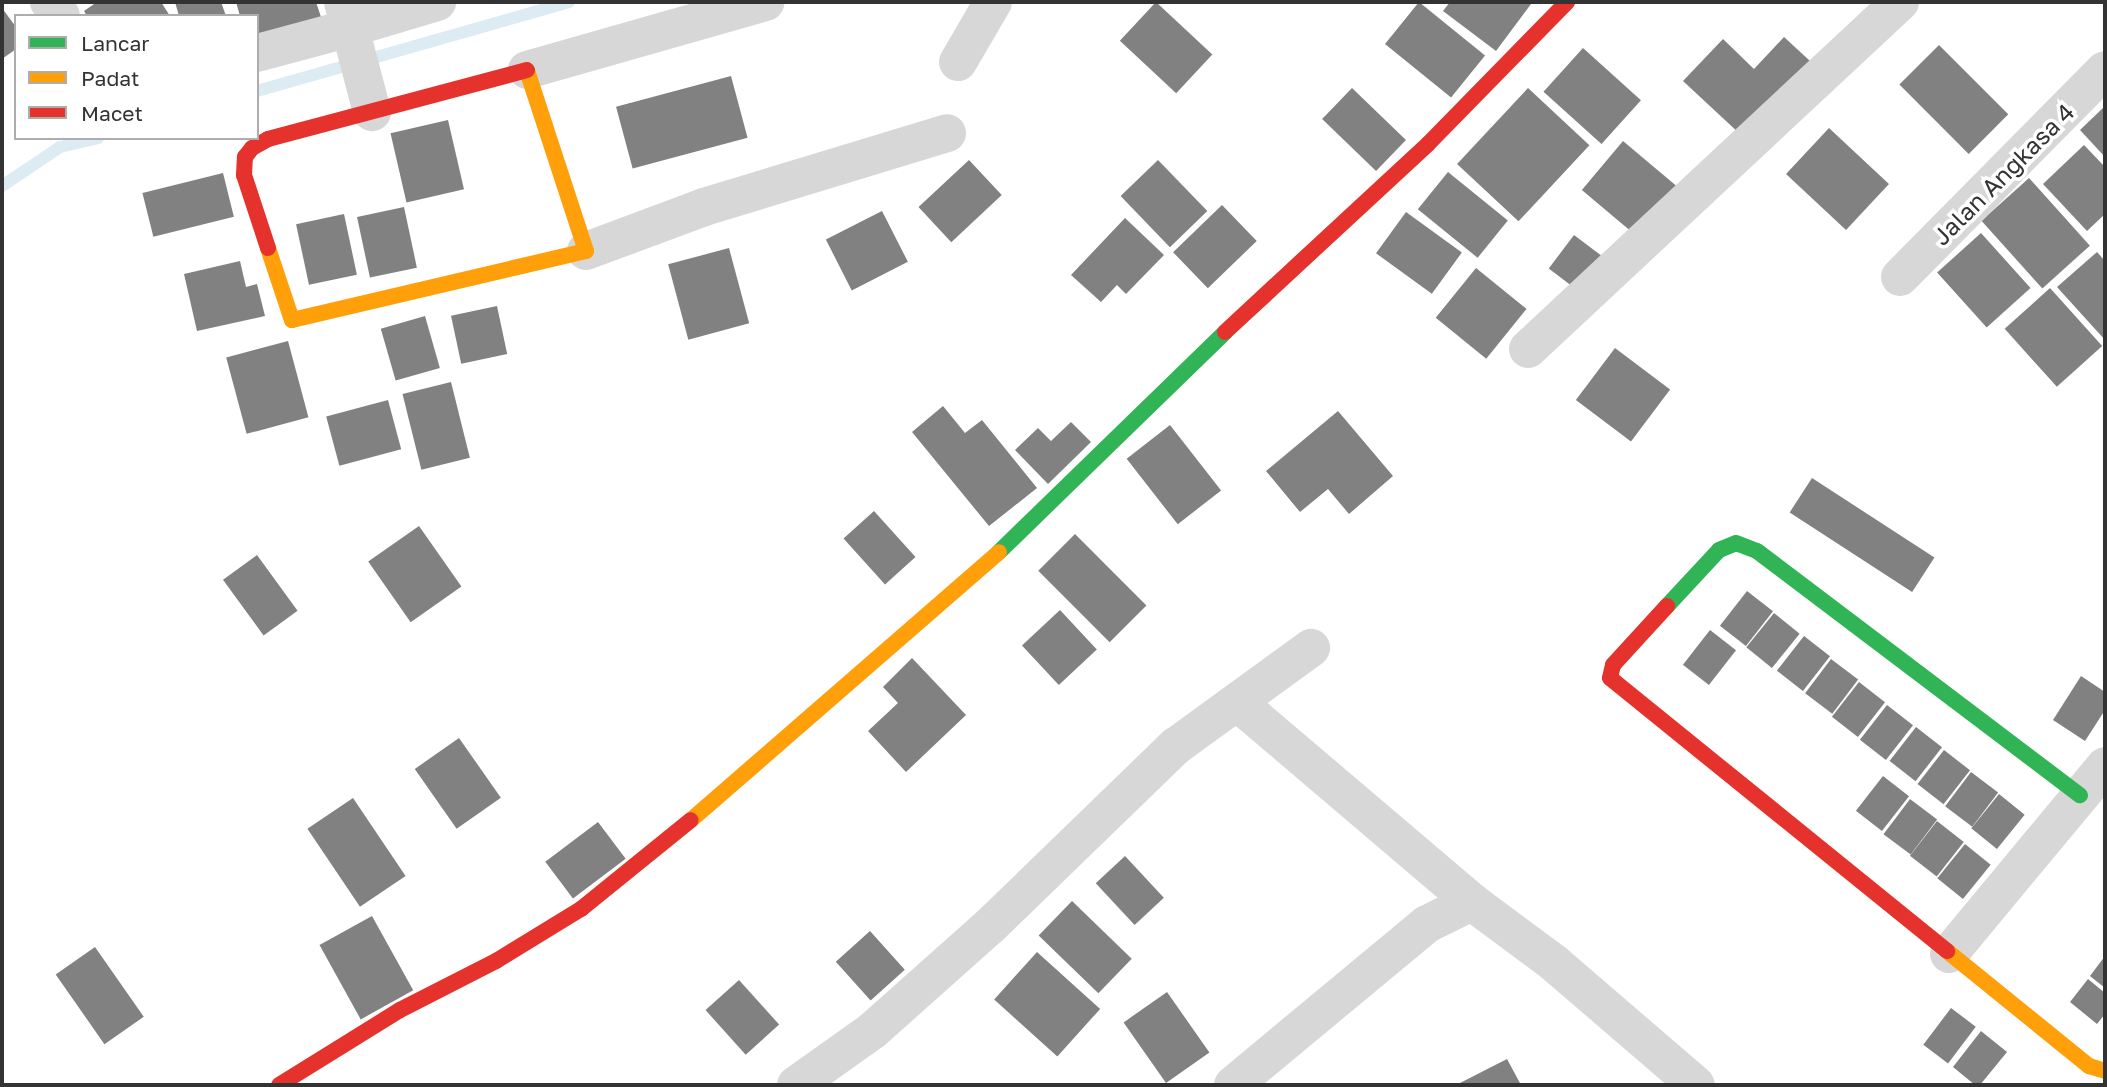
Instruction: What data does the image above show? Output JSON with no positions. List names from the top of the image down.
{
  "streets": {
    "street": ["Jalan Angkasa 4"]
  },
  "legend": ["Lancar", "Padat", "Macet"]
}
